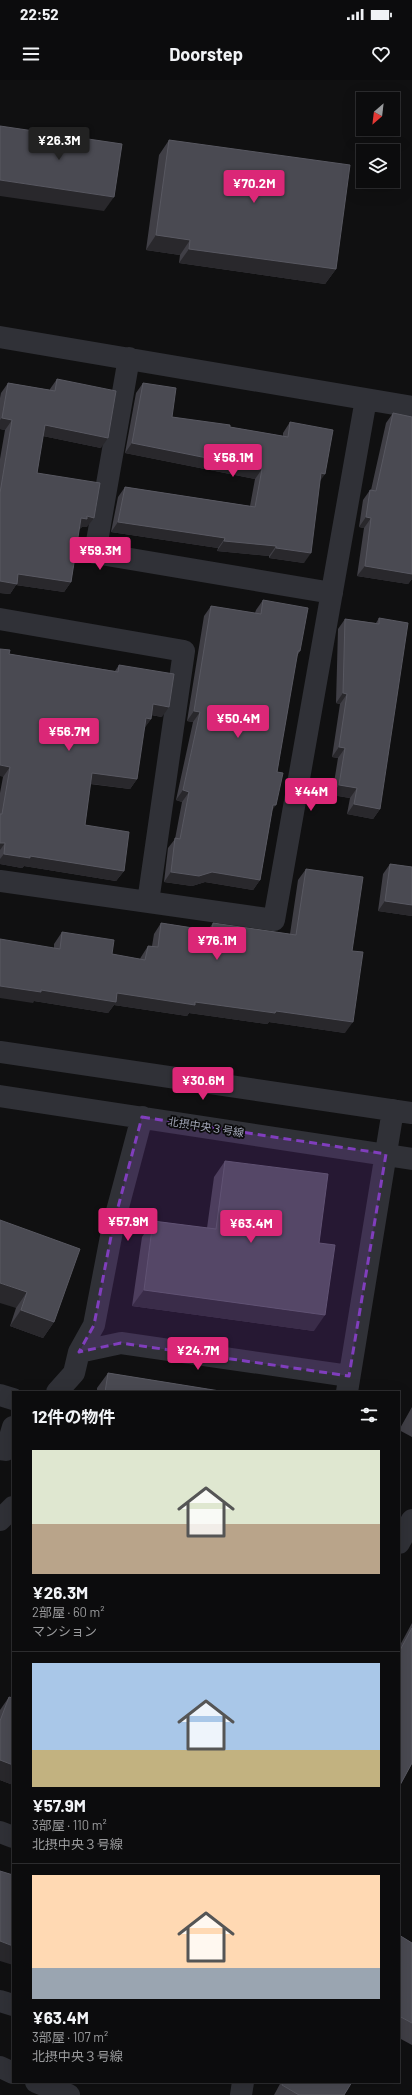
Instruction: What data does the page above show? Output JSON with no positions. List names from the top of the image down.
{
  "streets": {
    "street": ["北摂中央３号線"]
  },
  "north": "bottom left",
  "page": {
    "status": "22:52",
    "header": "Doorstep",
    "price": [
      "¥26.3M",
      "¥70.2M",
      "¥58.1M",
      "¥59.3M",
      "¥50.4M",
      "¥56.7M",
      "¥44M",
      "¥76.1M",
      "¥30.6M",
      "¥57.9M",
      "¥63.4M",
      "¥24.7M"
    ],
    "heading": "12件の物件",
    "list": [
      {
        "name": "¥26.3M",
        "note": "2部屋 · 60 m² · マンション"
      },
      {
        "name": "¥57.9M",
        "note": "3部屋 · 110 m² · 北摂中央３号線"
      },
      {
        "name": "¥63.4M",
        "note": "3部屋 · 107 m² · 北摂中央３号線"
      }
    ]
  }
}
